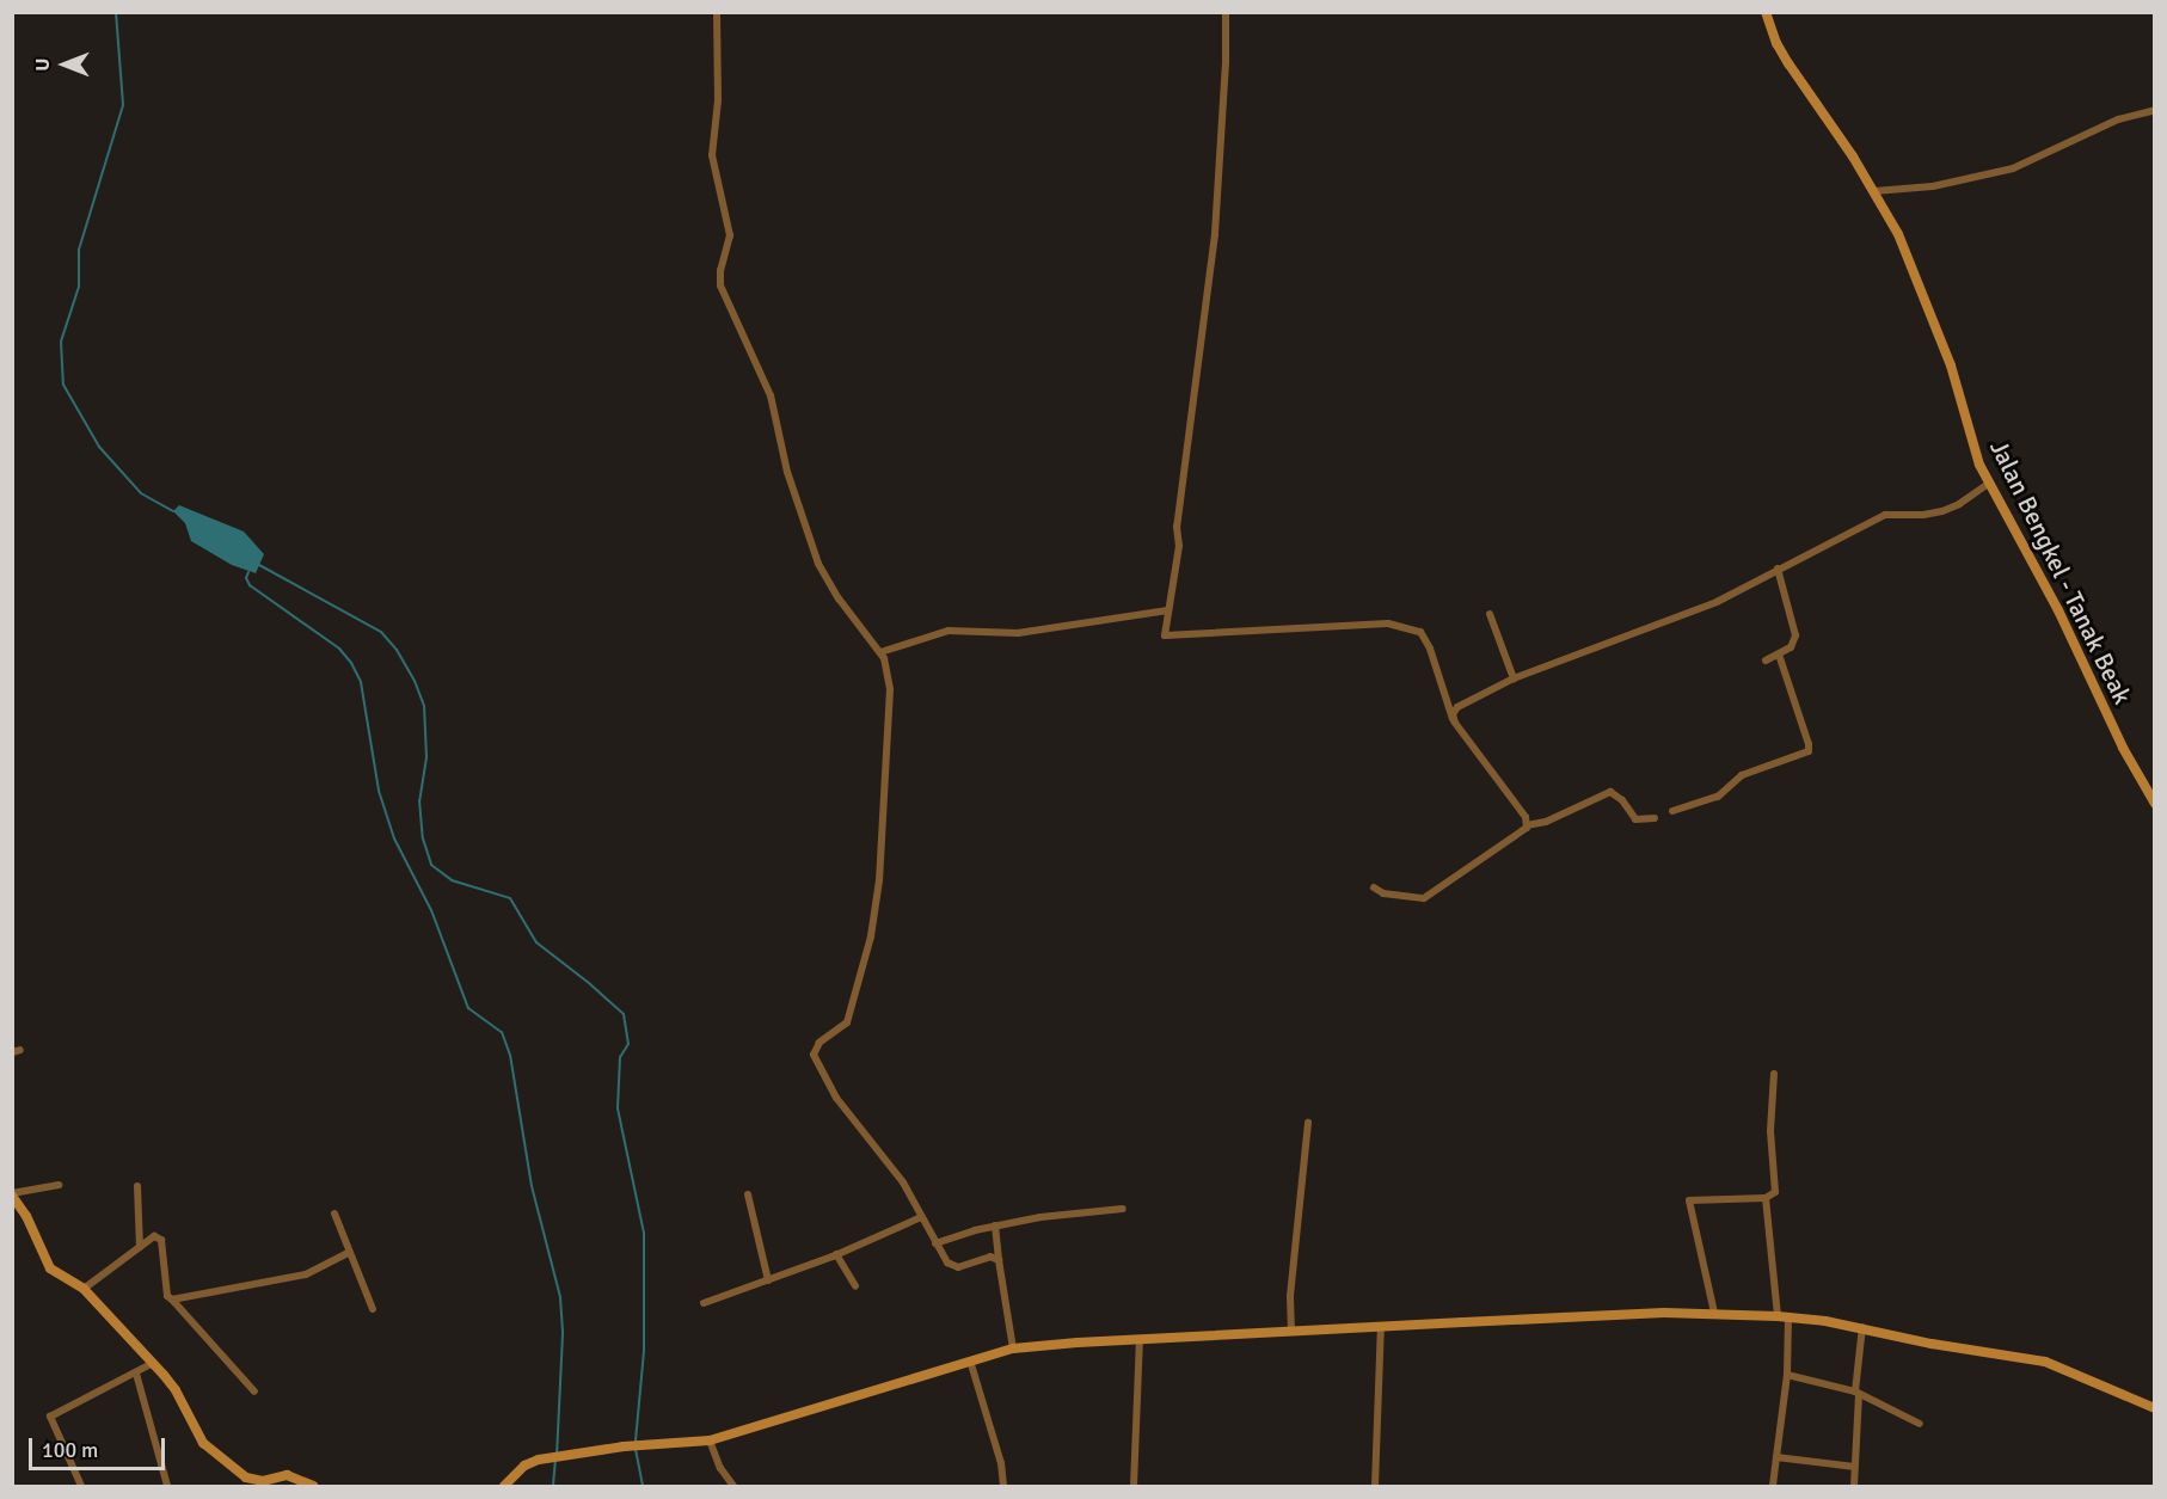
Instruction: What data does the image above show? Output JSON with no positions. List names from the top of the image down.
{
  "streets": {
    "street": ["Jalan Bengkel - Tanak Beak"]
  },
  "scale_bar": "100 m",
  "north": "left"
}
